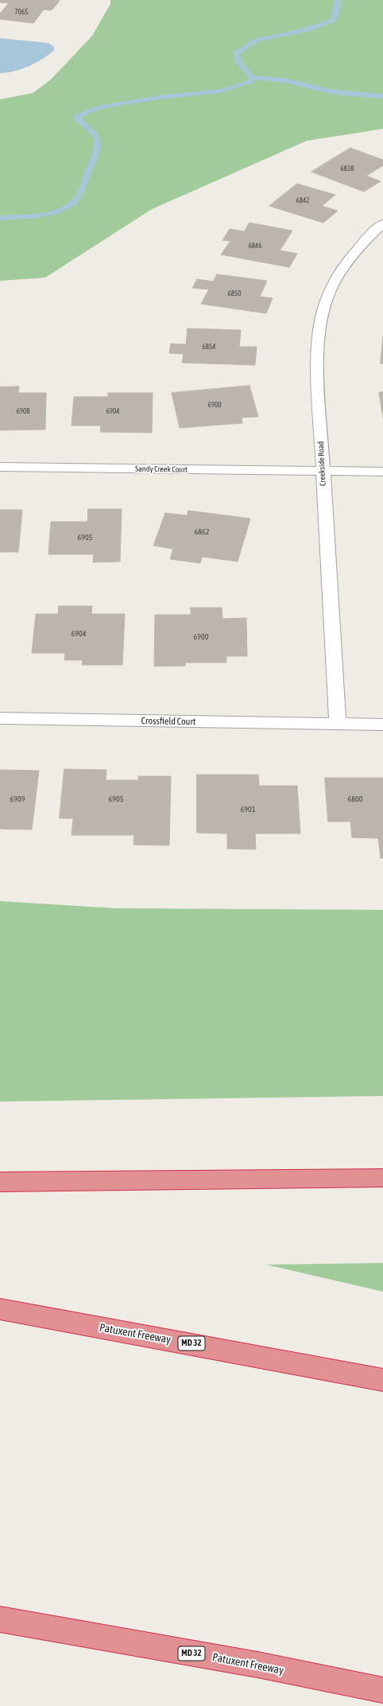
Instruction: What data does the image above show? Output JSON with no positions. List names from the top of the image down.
{
  "streets": {
    "highway": ["Patuxent Freeway", "MD 32"],
    "street": ["Creekside Road", "Sandy Creek Court", "Crossfield Court"]
  },
  "crossings": [
    ["Creekside Road", "Sandy Creek Court"],
    ["Creekside Road", "Crossfield Court"]
  ],
  "house_numbers": [
    "7065",
    "6838",
    "6842",
    "6846",
    "6850",
    "6854",
    "6900",
    "6908",
    "6904",
    "6862",
    "6905",
    "6904",
    "6900",
    "6909",
    "6905",
    "6800",
    "6901"
  ]
}
